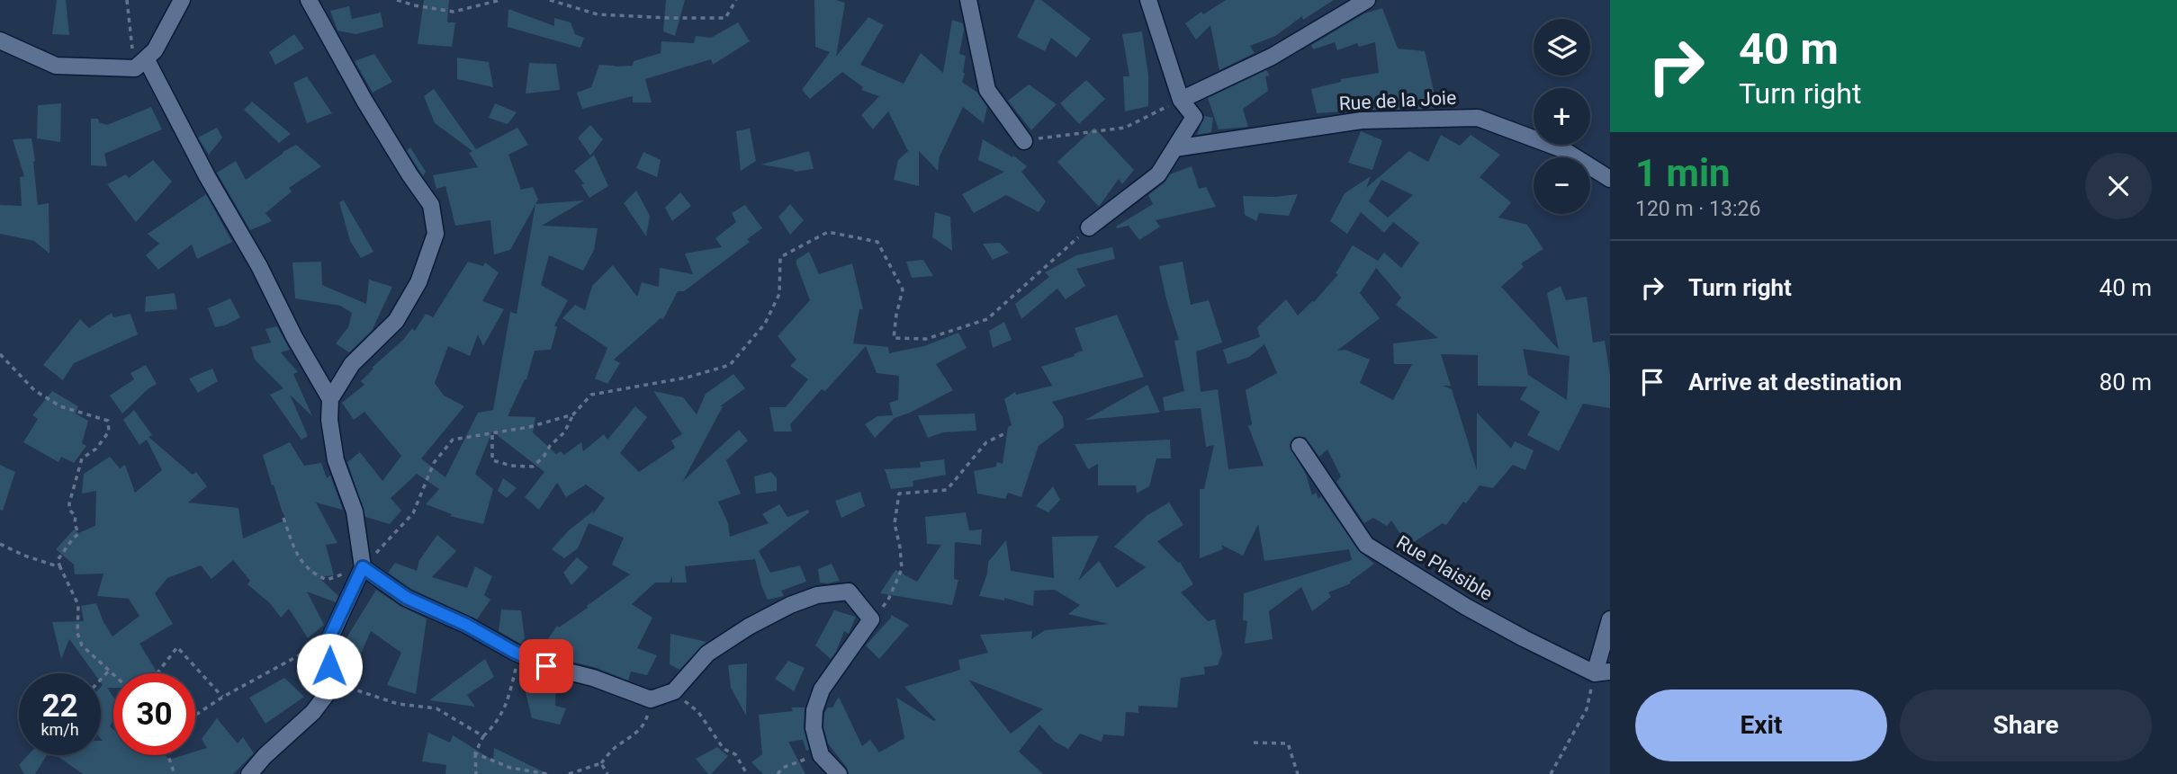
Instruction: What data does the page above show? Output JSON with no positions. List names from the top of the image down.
{
  "streets": {
    "street": ["Rue de la Joie", "Rue Plaisible"]
  },
  "page": {
    "turn": ["40 m", "Turn right"],
    "map_buttons": ["+", "−"],
    "heading": ["1 min", "120 m · 13:26"],
    "list": [
      {
        "name": "Turn right",
        "value": "40 m"
      },
      {
        "name": "Arrive at destination",
        "value": "80 m"
      }
    ],
    "speed": "22 km/h",
    "limit": "30",
    "buttons": ["Exit", "Share"]
  }
}
